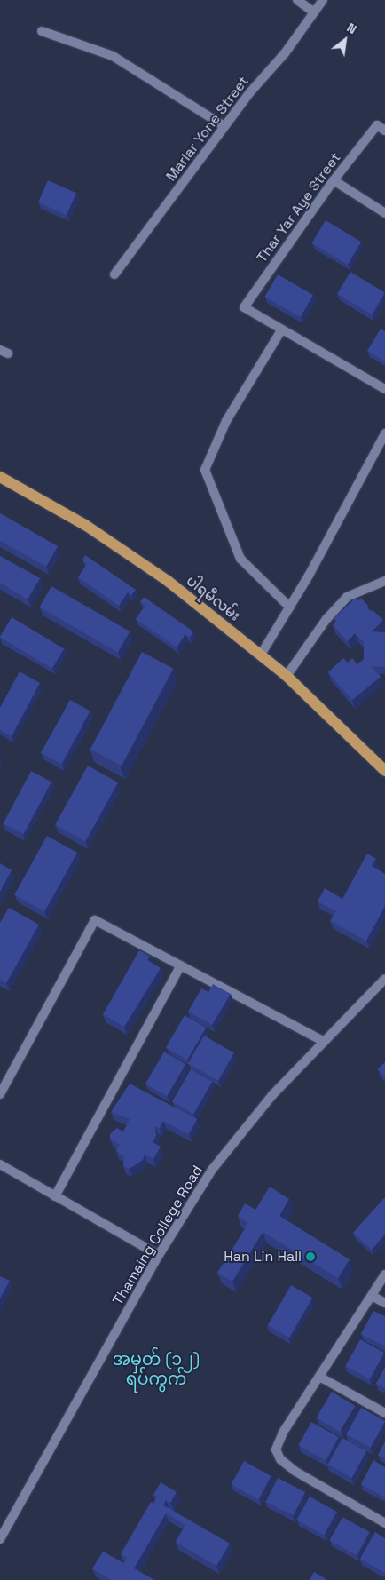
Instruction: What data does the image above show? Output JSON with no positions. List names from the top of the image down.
{
  "streets": {
    "main road": ["ပါရမီလမ်း"],
    "street": ["Marlar Yone Street", "Thar Yar Aye Street", "Thamaing College Road"]
  },
  "districts": ["အမှတ် (၁၂) ရပ်ကွက်"],
  "places": ["Han Lin Hall"],
  "north": "top right"
}
